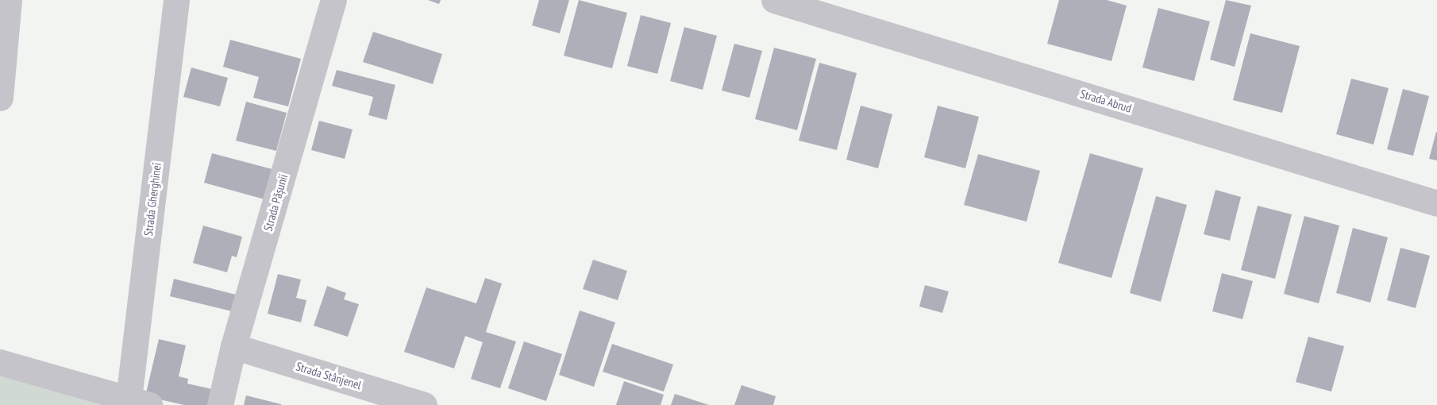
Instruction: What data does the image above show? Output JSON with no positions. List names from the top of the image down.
{
  "streets": {
    "street": [
      "Strada Abrud",
      "Strada Gherghinei",
      "Strada Pășunii",
      "Strada Stânjenel"
    ]
  },
  "crossings": [
    ["Strada Pășunii", "Strada Stânjenel"]
  ]
}
